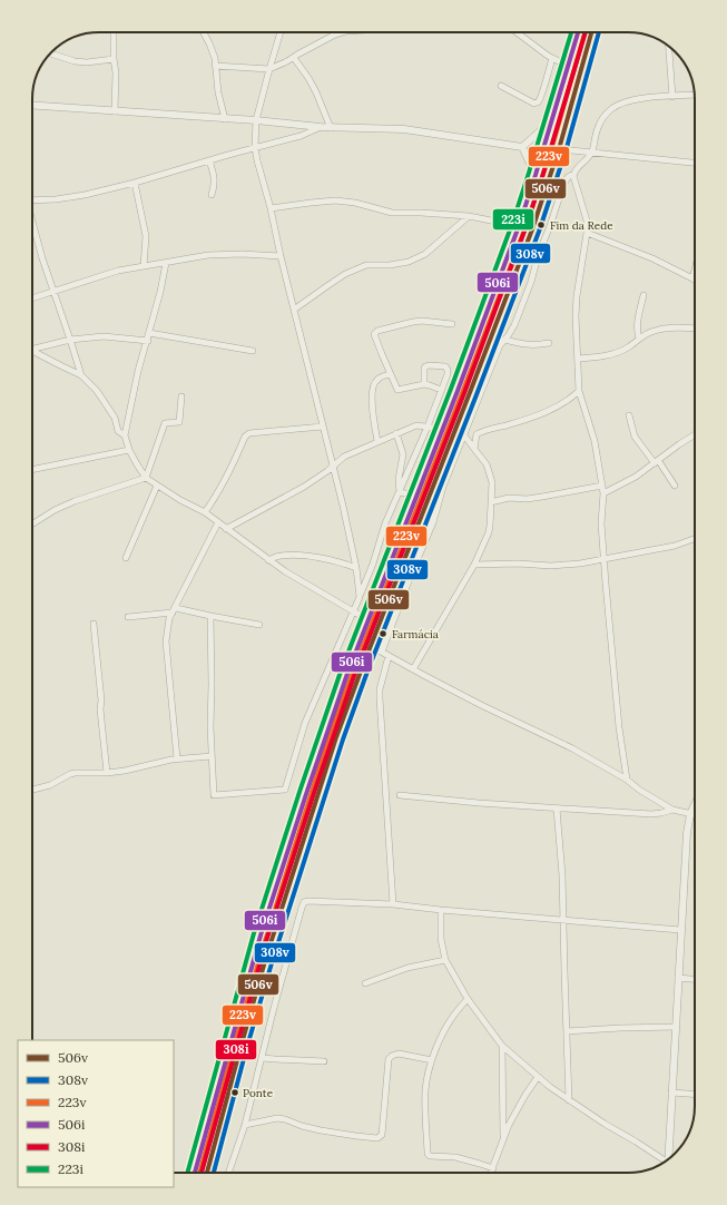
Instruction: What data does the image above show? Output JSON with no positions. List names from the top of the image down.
{
  "places": ["Fim da Rede", "Farmácia", "Ponte"],
  "lines": [
    "transit line 506v",
    "transit line 308v",
    "transit line 223v",
    "transit line 506i",
    "transit line 308i",
    "transit line 223i"
  ],
  "legend": [
    "506v",
    "308v",
    "223v",
    "506i",
    "308i",
    "223i"
  ]
}
